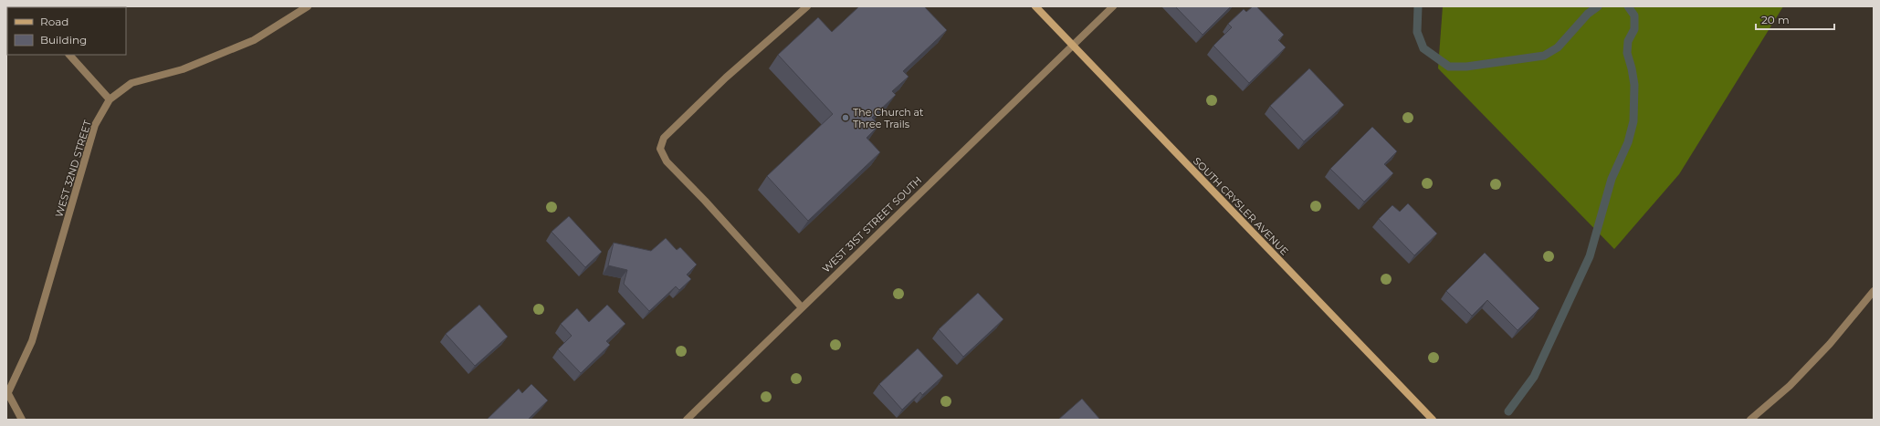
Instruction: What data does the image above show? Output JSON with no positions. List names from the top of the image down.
{
  "streets": {
    "main road": ["SOUTH CRYSLER AVENUE"],
    "street": ["WEST 32ND STREET", "WEST 31ST STREET SOUTH"]
  },
  "crossings": [
    ["SOUTH CRYSLER AVENUE", "WEST 31ST STREET SOUTH"]
  ],
  "places": ["The Church at Three Trails"],
  "legend": ["Road", "Building"],
  "scale_bar": "20 m"
}
